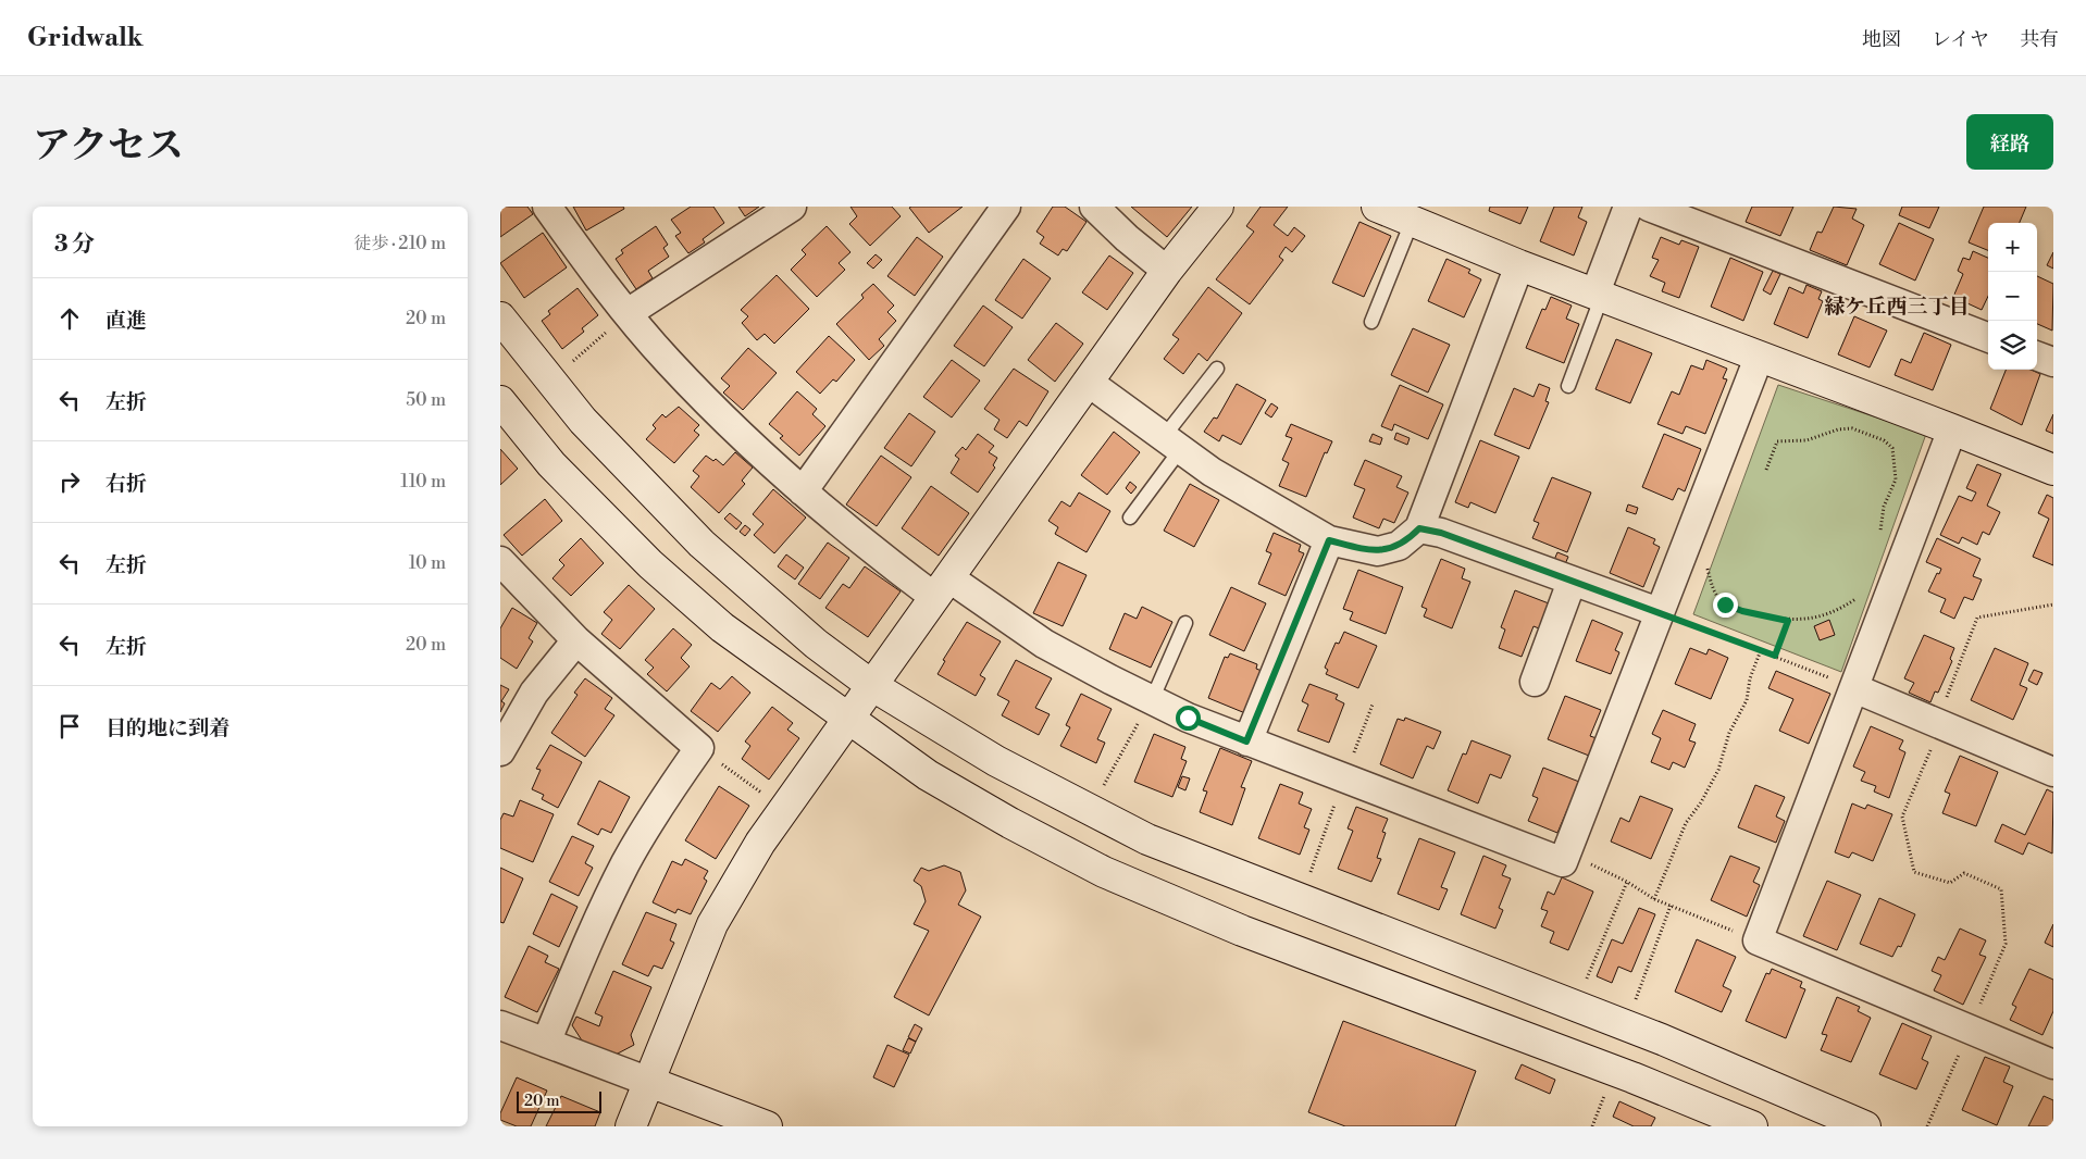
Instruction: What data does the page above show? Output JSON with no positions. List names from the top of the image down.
{
  "districts": ["緑ケ丘西三丁目"],
  "scale_bar": "20 m",
  "page": {
    "header": "Gridwalk",
    "nav": ["地図", "レイヤ", "共有"],
    "title": "アクセス",
    "buttons": "経路",
    "heading": ["3 分", "徒歩 · 210 m"],
    "map_buttons": ["+", "−"],
    "list": [
      ["直進", "20 m"],
      ["左折", "50 m"],
      ["右折", "110 m"],
      ["左折", "10 m"],
      ["左折", "20 m"],
      "目的地に到着"
    ],
    "scale": "20 m"
  }
}
